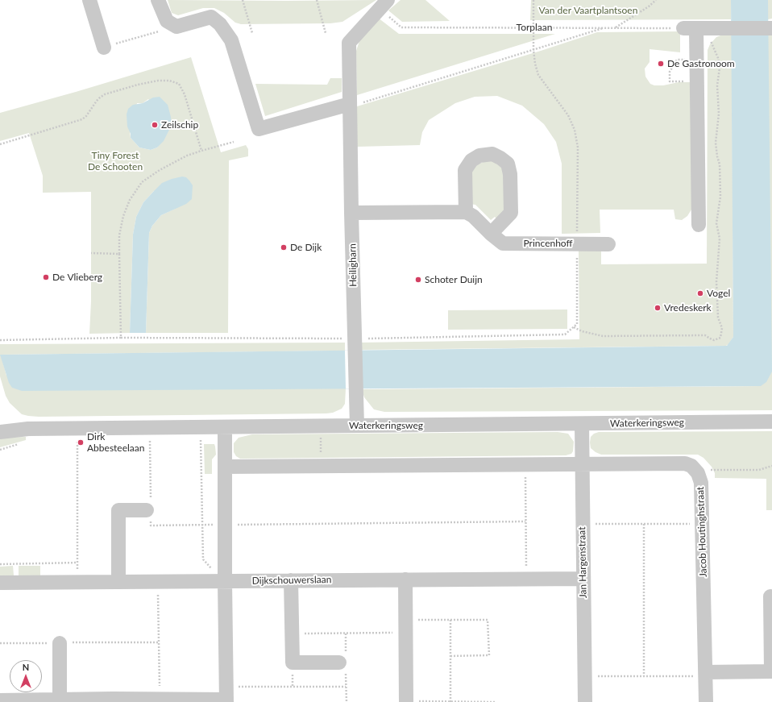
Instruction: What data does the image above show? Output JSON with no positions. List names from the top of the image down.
{
  "streets": {
    "street": [
      "Princenhoff",
      "Heiligharn",
      "Waterkeringsweg",
      "Jacob Houtinghstraat",
      "Jan Hargenstraat",
      "Dijkschouwerslaan"
    ],
    "path": ["Torplaan"]
  },
  "crossings": [
    ["Torplaan", "Heiligharn"],
    ["Heiligharn", "Waterkeringsweg"],
    ["Waterkeringsweg", "Jan Hargenstraat"],
    ["Jacob Houtinghstraat", "Jan Hargenstraat"],
    ["Jan Hargenstraat", "Dijkschouwerslaan"]
  ],
  "parks": ["Van der Vaartplantsoen", "Tiny Forest De Schooten"],
  "places": [
    "De Gastronoom",
    "Zeilschip",
    "De Dijk",
    "De Vlieberg",
    "Schoter Duijn",
    "Vogel",
    "Vredeskerk",
    "Dirk Abbesteelaan"
  ],
  "north": "top"
}
